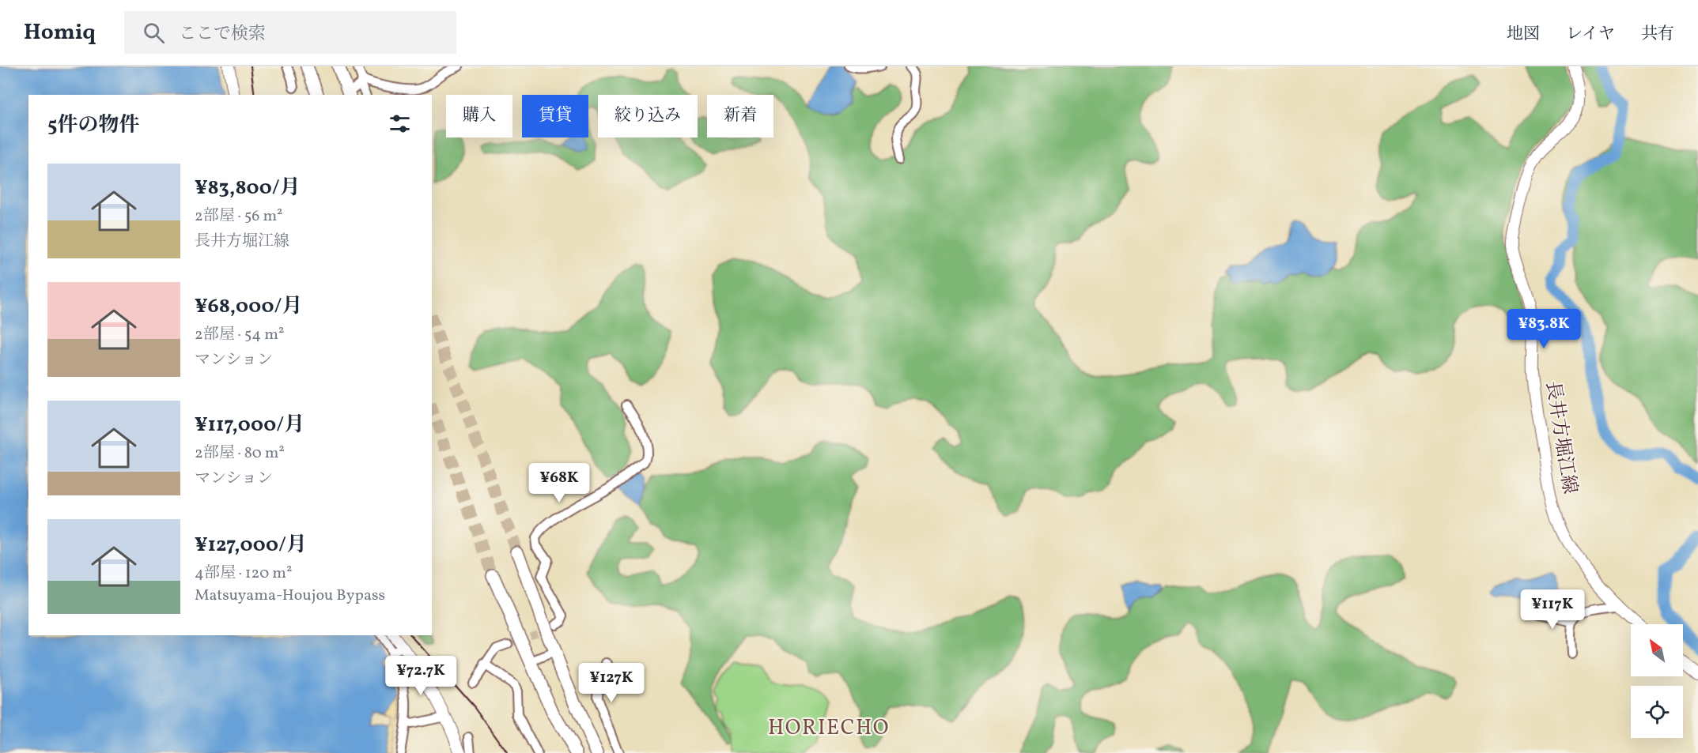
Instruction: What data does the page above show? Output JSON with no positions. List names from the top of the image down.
{
  "streets": {
    "main road": ["長井方堀江線"]
  },
  "districts": ["HORIECHO"],
  "north": "top left",
  "page": {
    "header": "Homiq",
    "search": "ここで検索",
    "nav": ["地図", "レイヤ", "共有"],
    "chip": [
      "購入",
      "賃貸",
      "絞り込み",
      "新着"
    ],
    "heading": "5件の物件",
    "list": [
      {
        "name": "¥83,800/月",
        "note": "2部屋 · 56 m² · 長井方堀江線"
      },
      {
        "name": "¥68,000/月",
        "note": "2部屋 · 54 m² · マンション"
      },
      {
        "name": "¥117,000/月",
        "note": "2部屋 · 80 m² · マンション"
      },
      {
        "name": "¥127,000/月",
        "note": "4部屋 · 120 m² · Matsuyama-Houjou Bypass"
      }
    ],
    "price": [
      "¥83.8K",
      "¥68K",
      "¥117K",
      "¥72.7K",
      "¥127K"
    ]
  }
}
